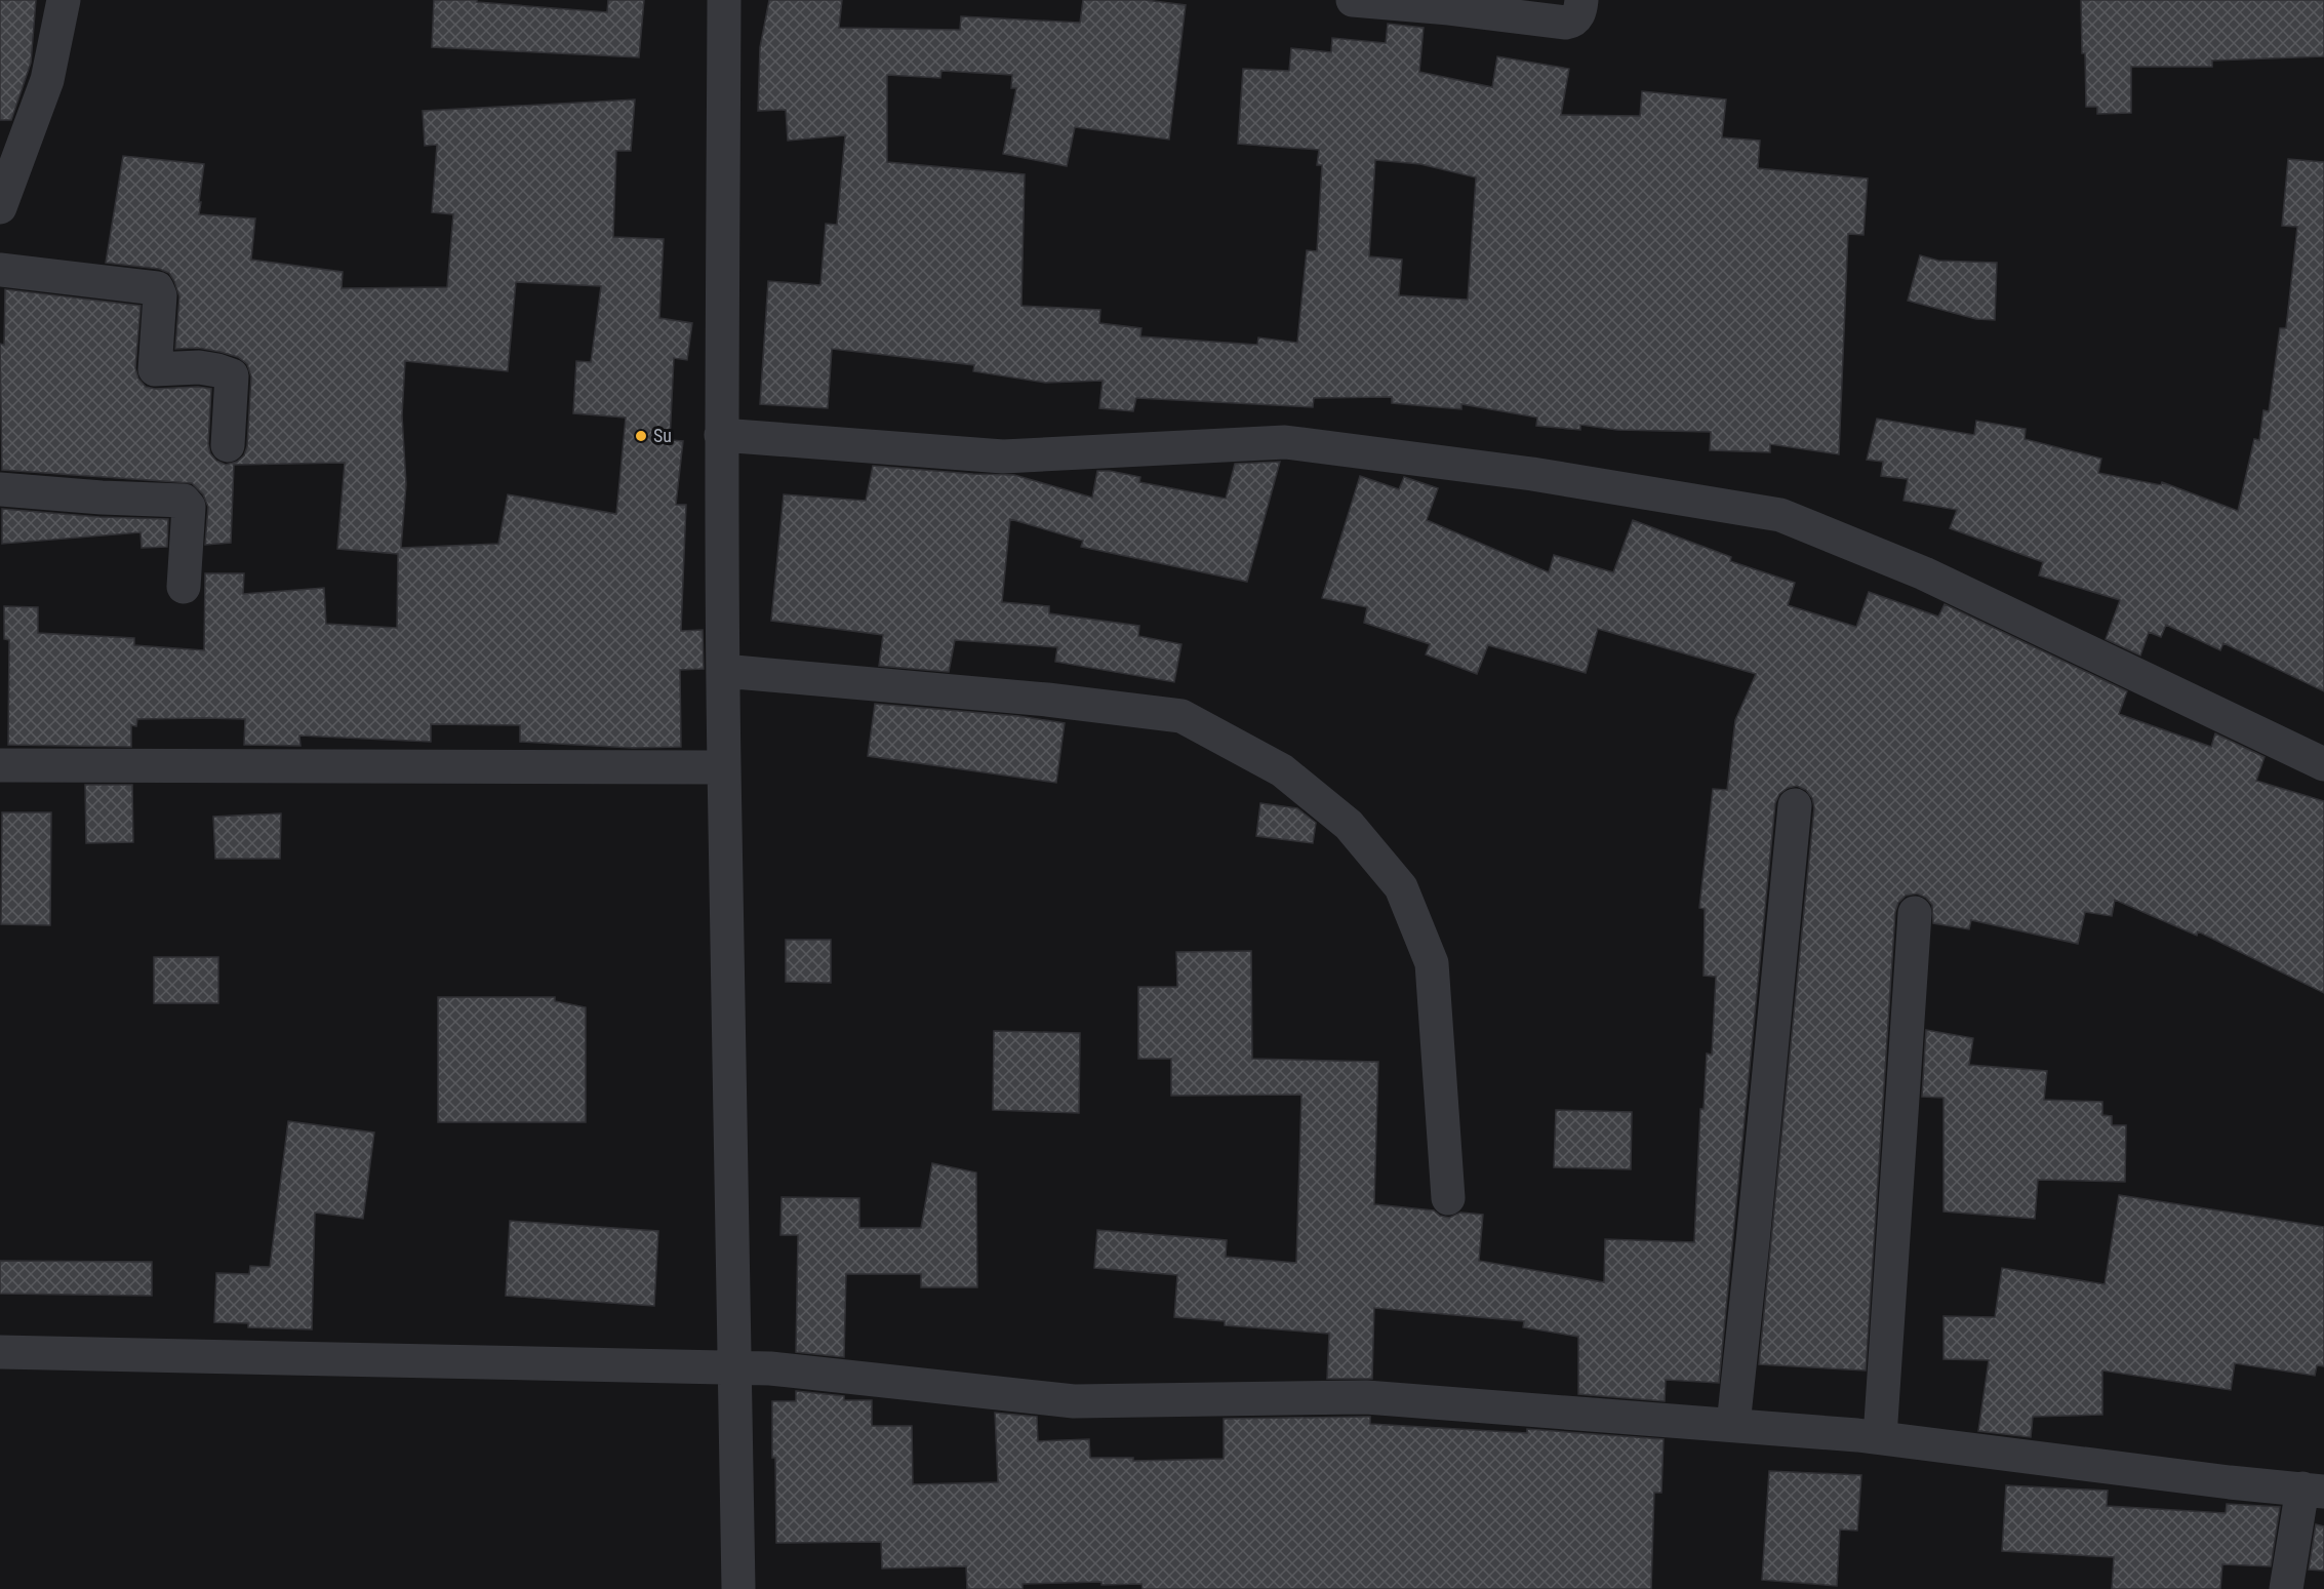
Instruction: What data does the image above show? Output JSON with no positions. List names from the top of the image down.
{
  "places": ["Su"]
}
